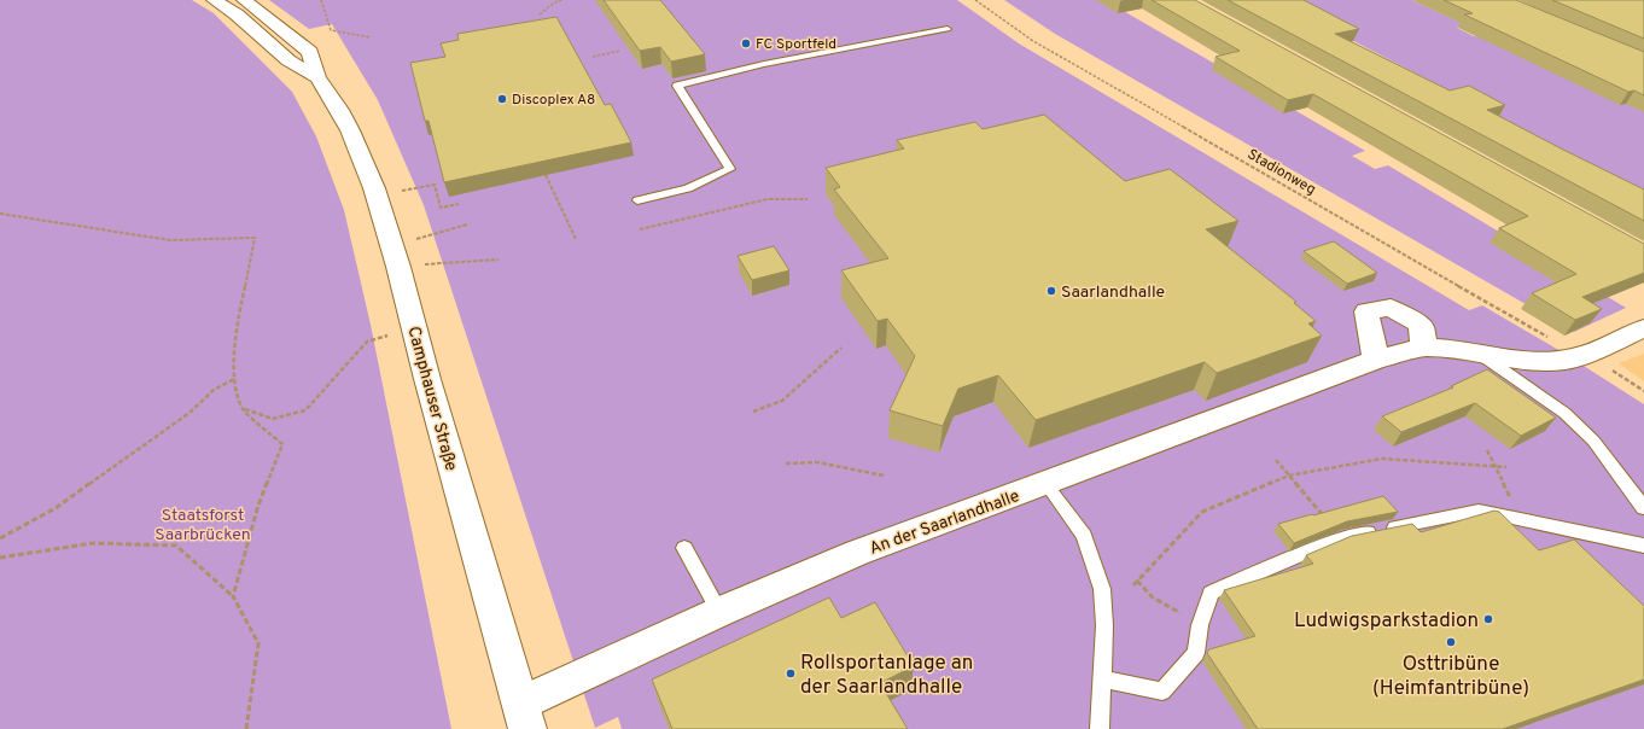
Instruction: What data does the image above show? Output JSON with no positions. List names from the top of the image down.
{
  "streets": {
    "main road": ["Camphauser Straße", "An der Saarlandhalle"],
    "path": ["Stadionweg"]
  },
  "crossings": [
    ["Stadionweg", "An der Saarlandhalle"],
    ["Camphauser Straße", "An der Saarlandhalle"]
  ],
  "parks": ["Staatsforst Saarbrücken"],
  "places": [
    "FC Sportfeld",
    "Discoplex A8",
    "Saarlandhalle",
    "Ludwigsparkstadion",
    "Osttribüne (Heimfantribüne)",
    "Rollsportanlage an der Saarlandhalle"
  ]
}
